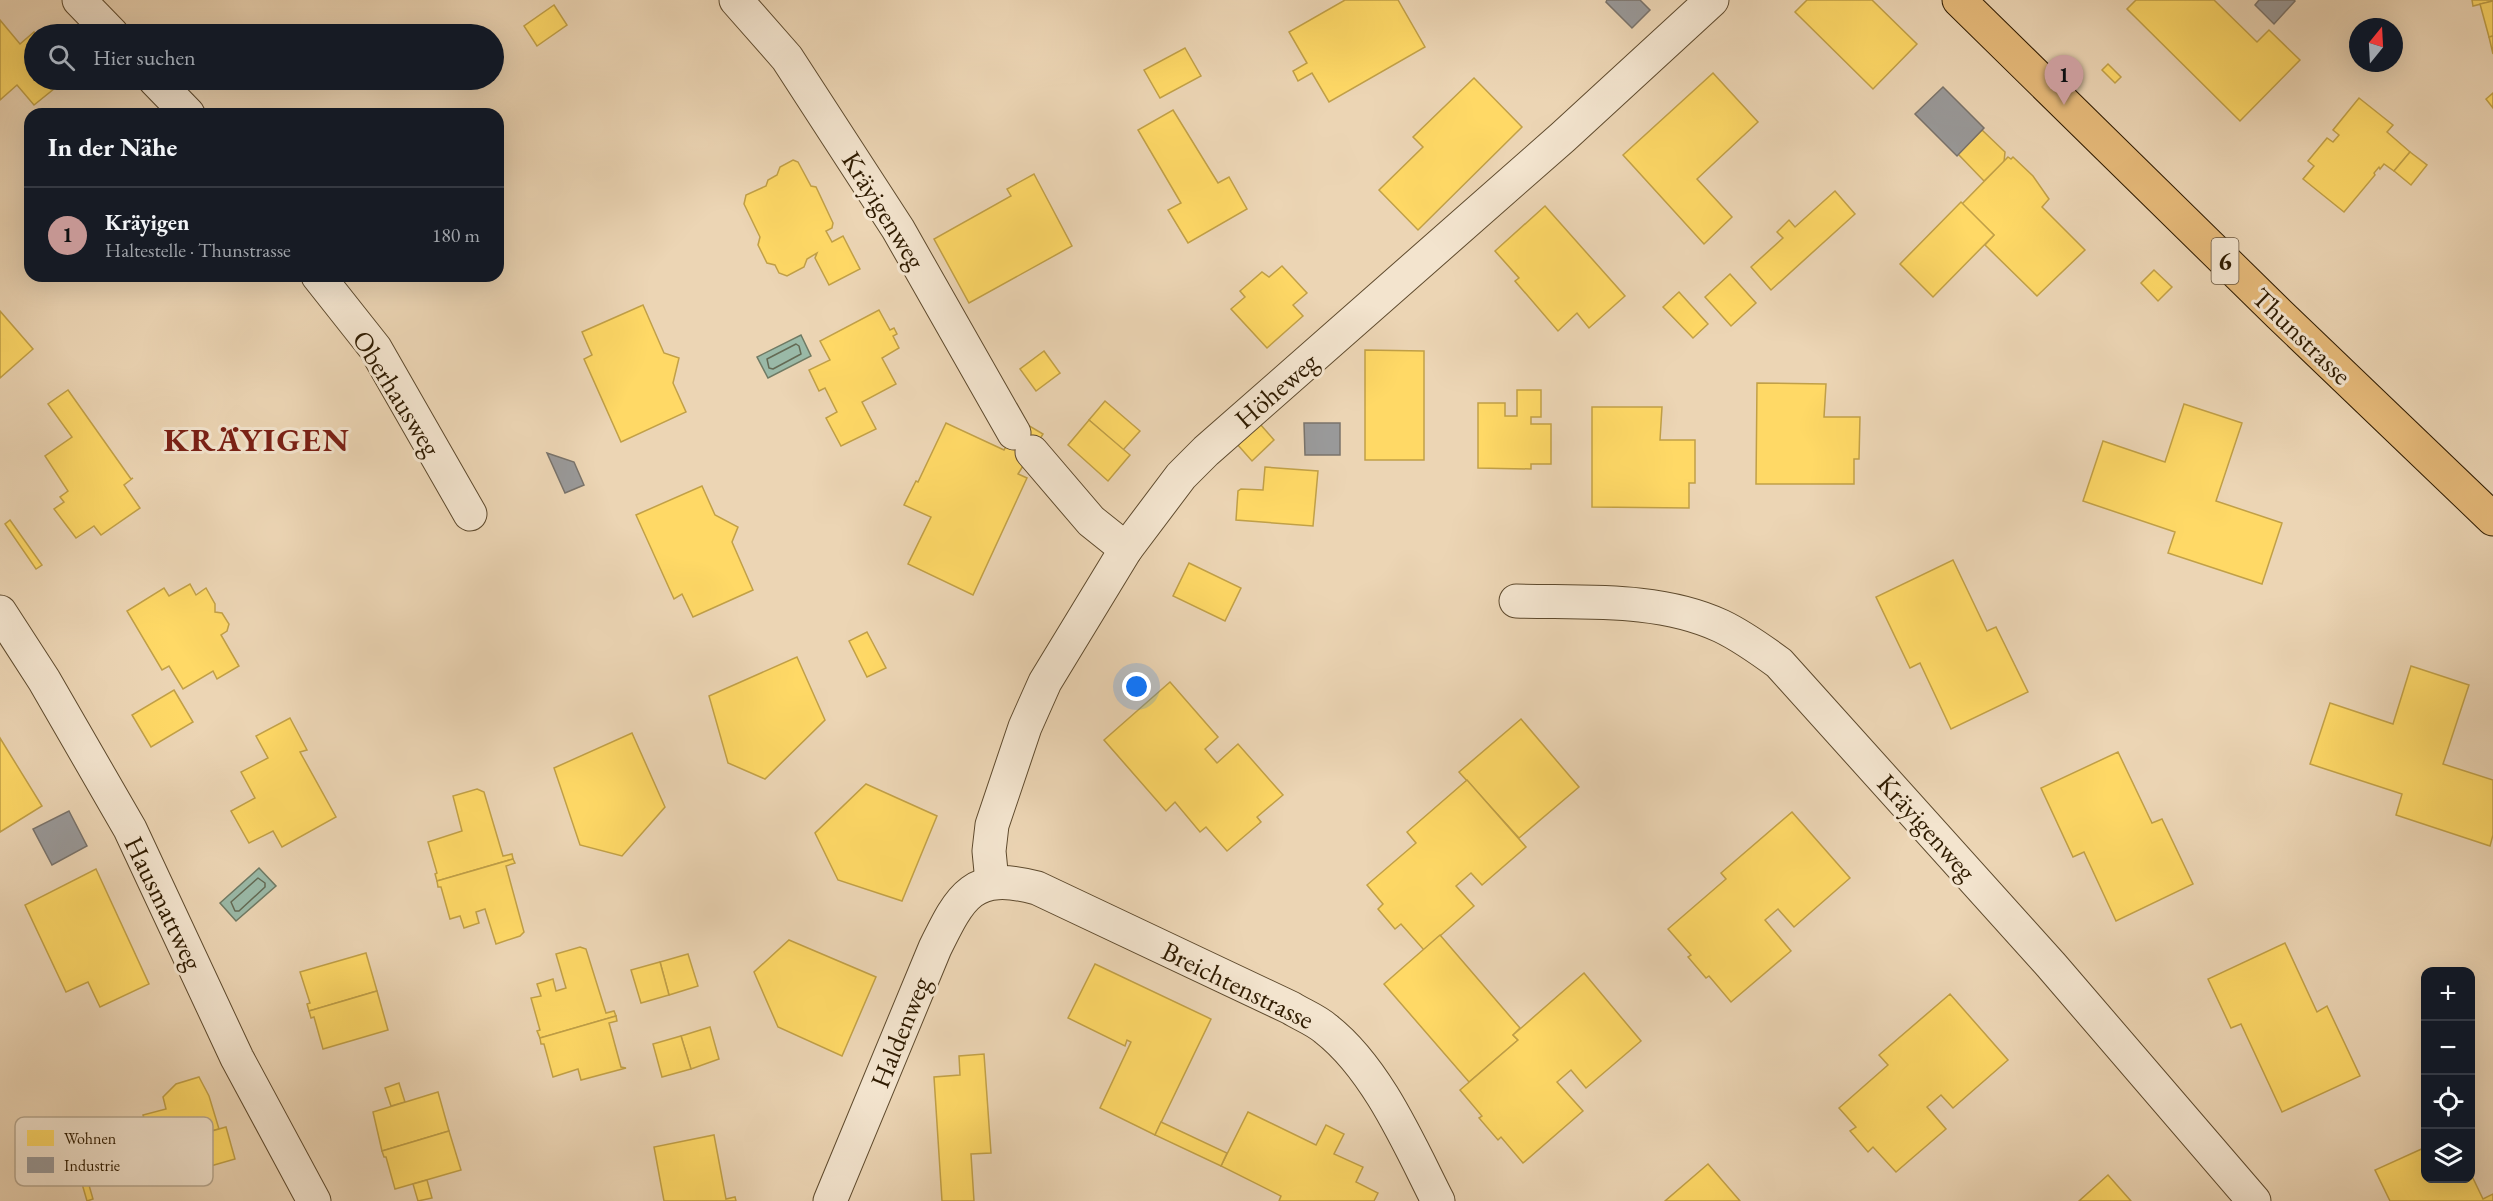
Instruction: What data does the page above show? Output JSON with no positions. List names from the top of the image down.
{
  "streets": {
    "main road": ["6", "Thunstrasse"],
    "street": [
      "Kräyigenweg",
      "Höheweg",
      "Oberhausweg",
      "Hausmattweg",
      "Breichtenstrasse",
      "Haldenweg"
    ]
  },
  "crossings": [
    ["Kräyigenweg", "Höheweg"],
    ["Höheweg", "Breichtenstrasse"],
    ["Höheweg", "Haldenweg"],
    ["Breichtenstrasse", "Haldenweg"]
  ],
  "districts": ["KRÄYIGEN"],
  "legend": ["Wohnen", "Industrie"],
  "north": "top",
  "page": {
    "search": "Hier suchen",
    "pins": "1",
    "heading": "In der Nähe",
    "list": [
      {
        "mark": "1",
        "name": "Kräyigen",
        "note": "Haltestelle · Thunstrasse",
        "value": "180 m"
      }
    ],
    "map_buttons": ["+", "−"]
  }
}
